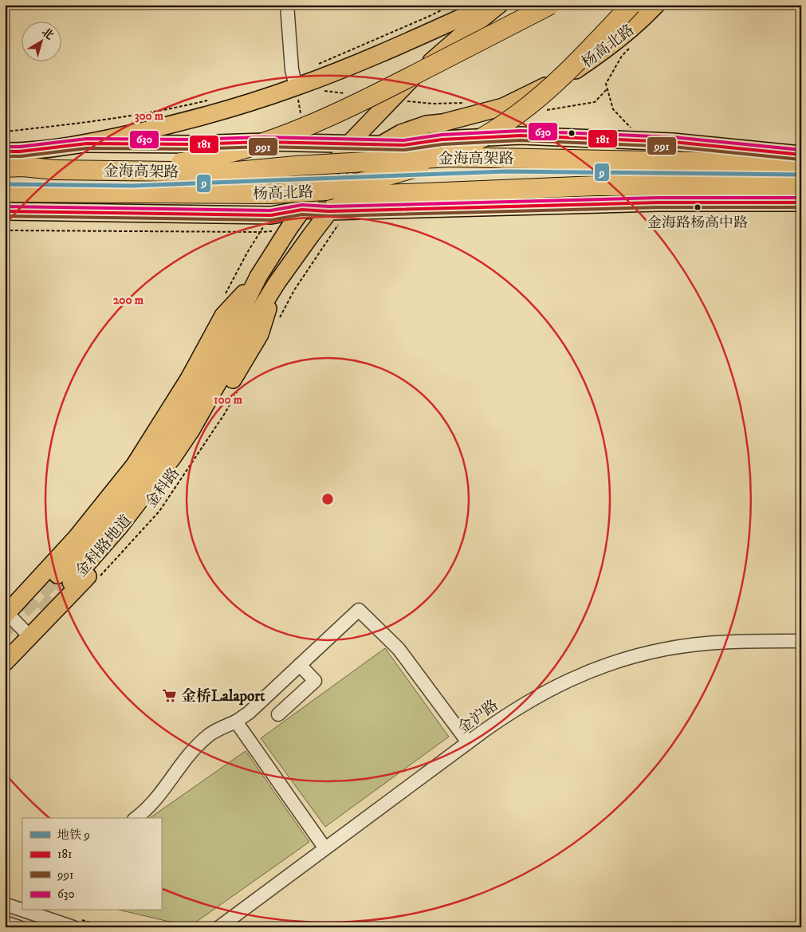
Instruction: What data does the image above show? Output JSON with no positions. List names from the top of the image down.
{
  "streets": {
    "highway": ["杨高北路", "金海高架路"],
    "main road": ["金科路", "金科路地道"],
    "street": ["金沪路"]
  },
  "crossings": [
    ["杨高北路", "金海高架路"],
    ["杨高北路", "金科路"],
    ["金科路", "金科路地道"]
  ],
  "places": {
    "other": ["金海路杨高中路"],
    "supermarket": ["金桥Lalaport"]
  },
  "lines": [
    "transit line 630",
    "transit line 181",
    "transit line 991",
    "metro line 9"
  ],
  "legend": [
    "地铁 9",
    "181",
    "991",
    "630"
  ],
  "north": "top right",
  "rings": ["300 m", "200 m", "100 m"]
}
